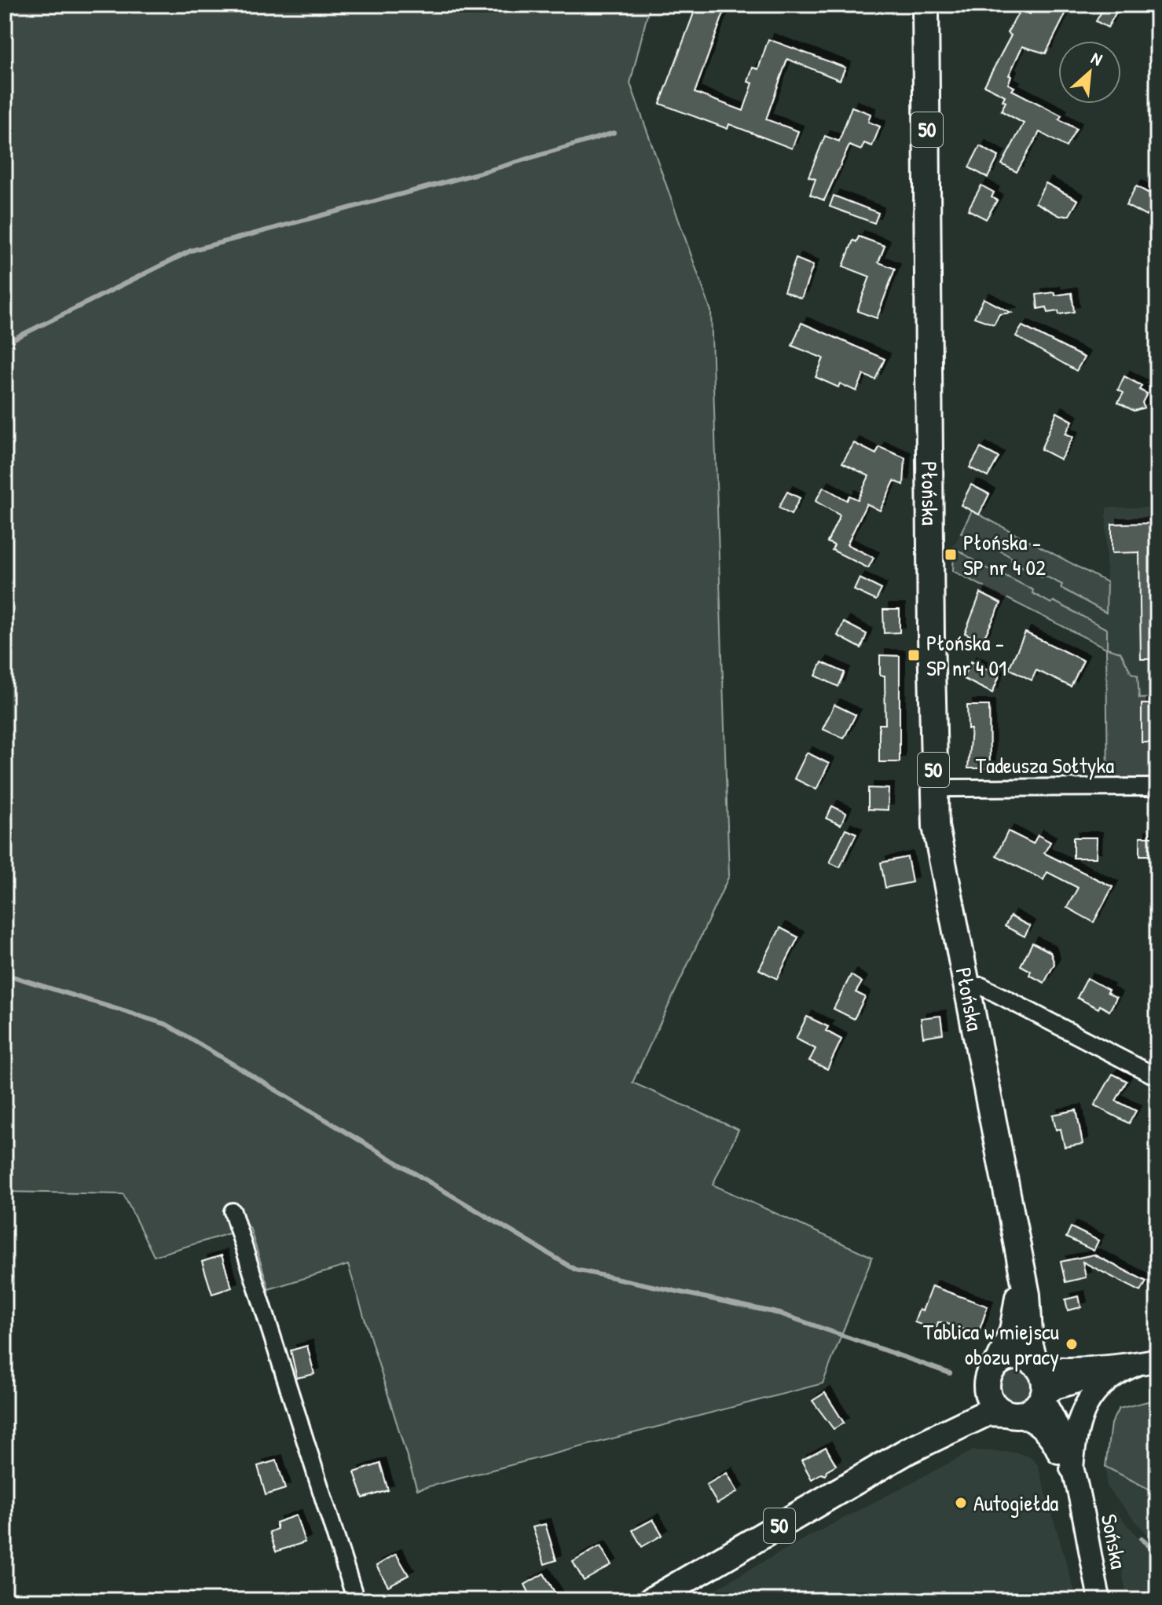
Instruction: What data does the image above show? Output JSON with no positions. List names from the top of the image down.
{
  "streets": {
    "main road": ["50", "Płońska"],
    "street": ["Tadeusza Sołtyka", "Sońska"]
  },
  "crossings": [
    ["50", "Płońska"],
    ["50", "Sońska"],
    ["Płońska", "Tadeusza Sołtyka"],
    ["Płońska", "Sońska"]
  ],
  "places": {
    "transit": ["Płońska - SP nr 4 02", "Płońska - SP nr 4 01"],
    "other": ["Tablica w miejscu obozu pracy", "Autogiełda"]
  },
  "north": "top right"
}
